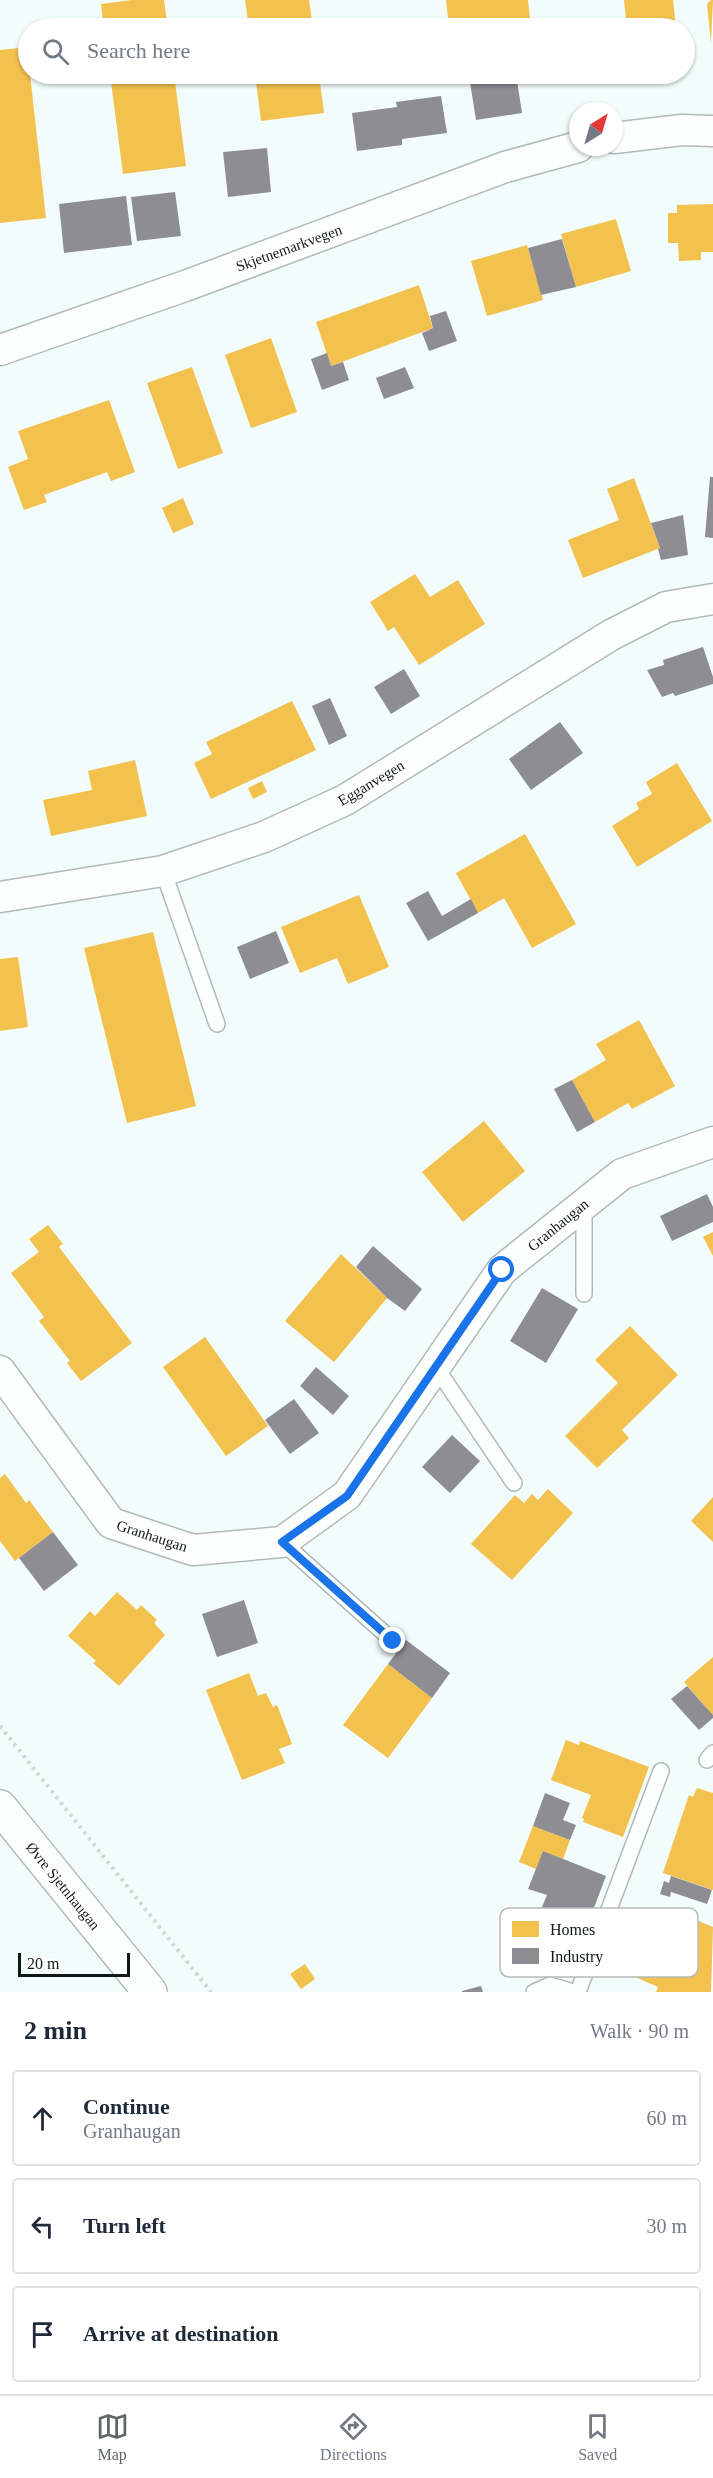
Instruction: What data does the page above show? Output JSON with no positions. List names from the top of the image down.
{
  "streets": {
    "street": [
      "Skjetnemarkvegen",
      "Egganvegen",
      "Granhaugan",
      "Øvre Sjetnhaugan"
    ]
  },
  "legend": ["Homes", "Industry"],
  "scale_bar": "20 m",
  "north": "top right",
  "page": {
    "search": "Search here",
    "scale": "20 m",
    "heading": ["2 min", "Walk · 90 m"],
    "list": [
      ["Continue", "Granhaugan", "60 m"],
      ["Turn left", "30 m"],
      "Arrive at destination"
    ],
    "nav": ["Map", "Directions", "Saved"]
  }
}
